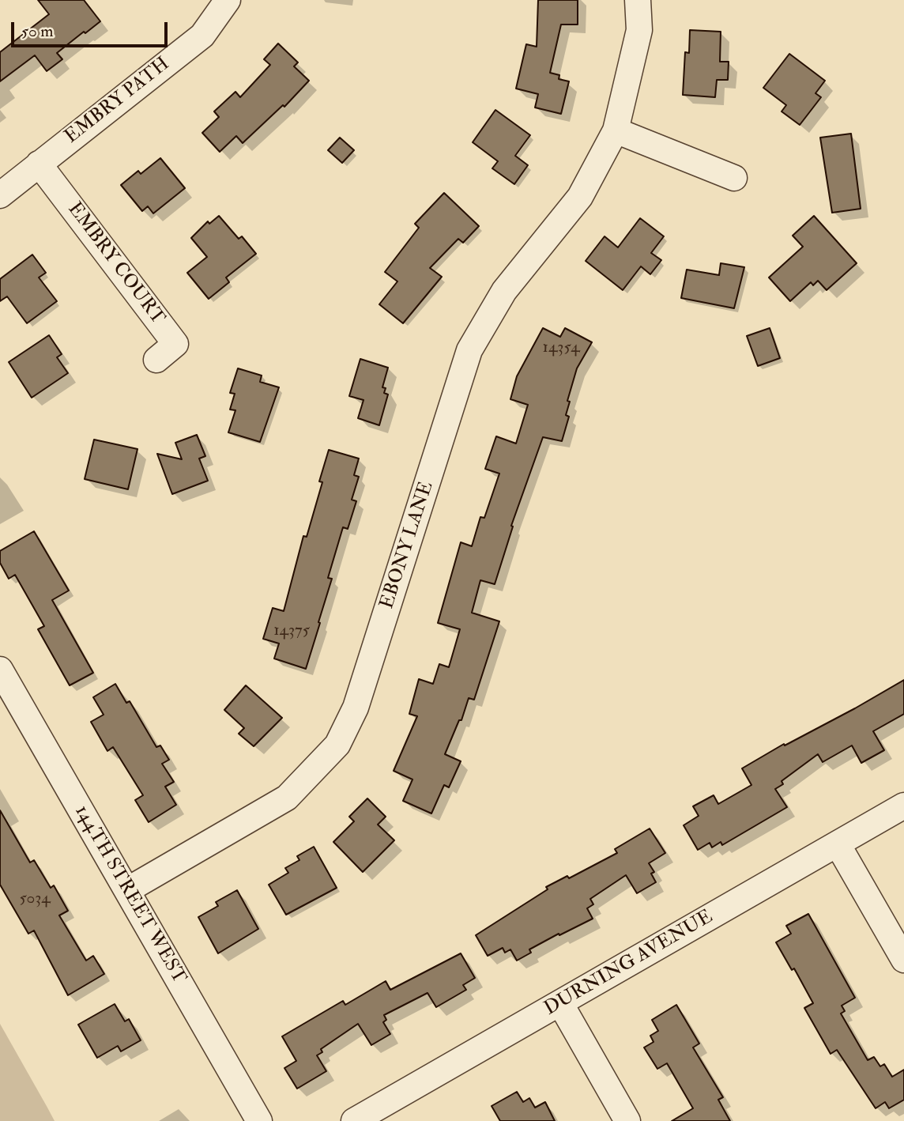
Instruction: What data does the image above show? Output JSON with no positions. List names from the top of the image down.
{
  "streets": {
    "street": [
      "EMBRY PATH",
      "EMBRY COURT",
      "EBONY LANE",
      "144TH STREET WEST",
      "DURNING AVENUE"
    ]
  },
  "crossings": [
    ["EMBRY PATH", "EMBRY COURT"],
    ["EBONY LANE", "144TH STREET WEST"]
  ],
  "house_numbers": ["14354", "14375", "5034"],
  "scale_bar": "50 m"
}
